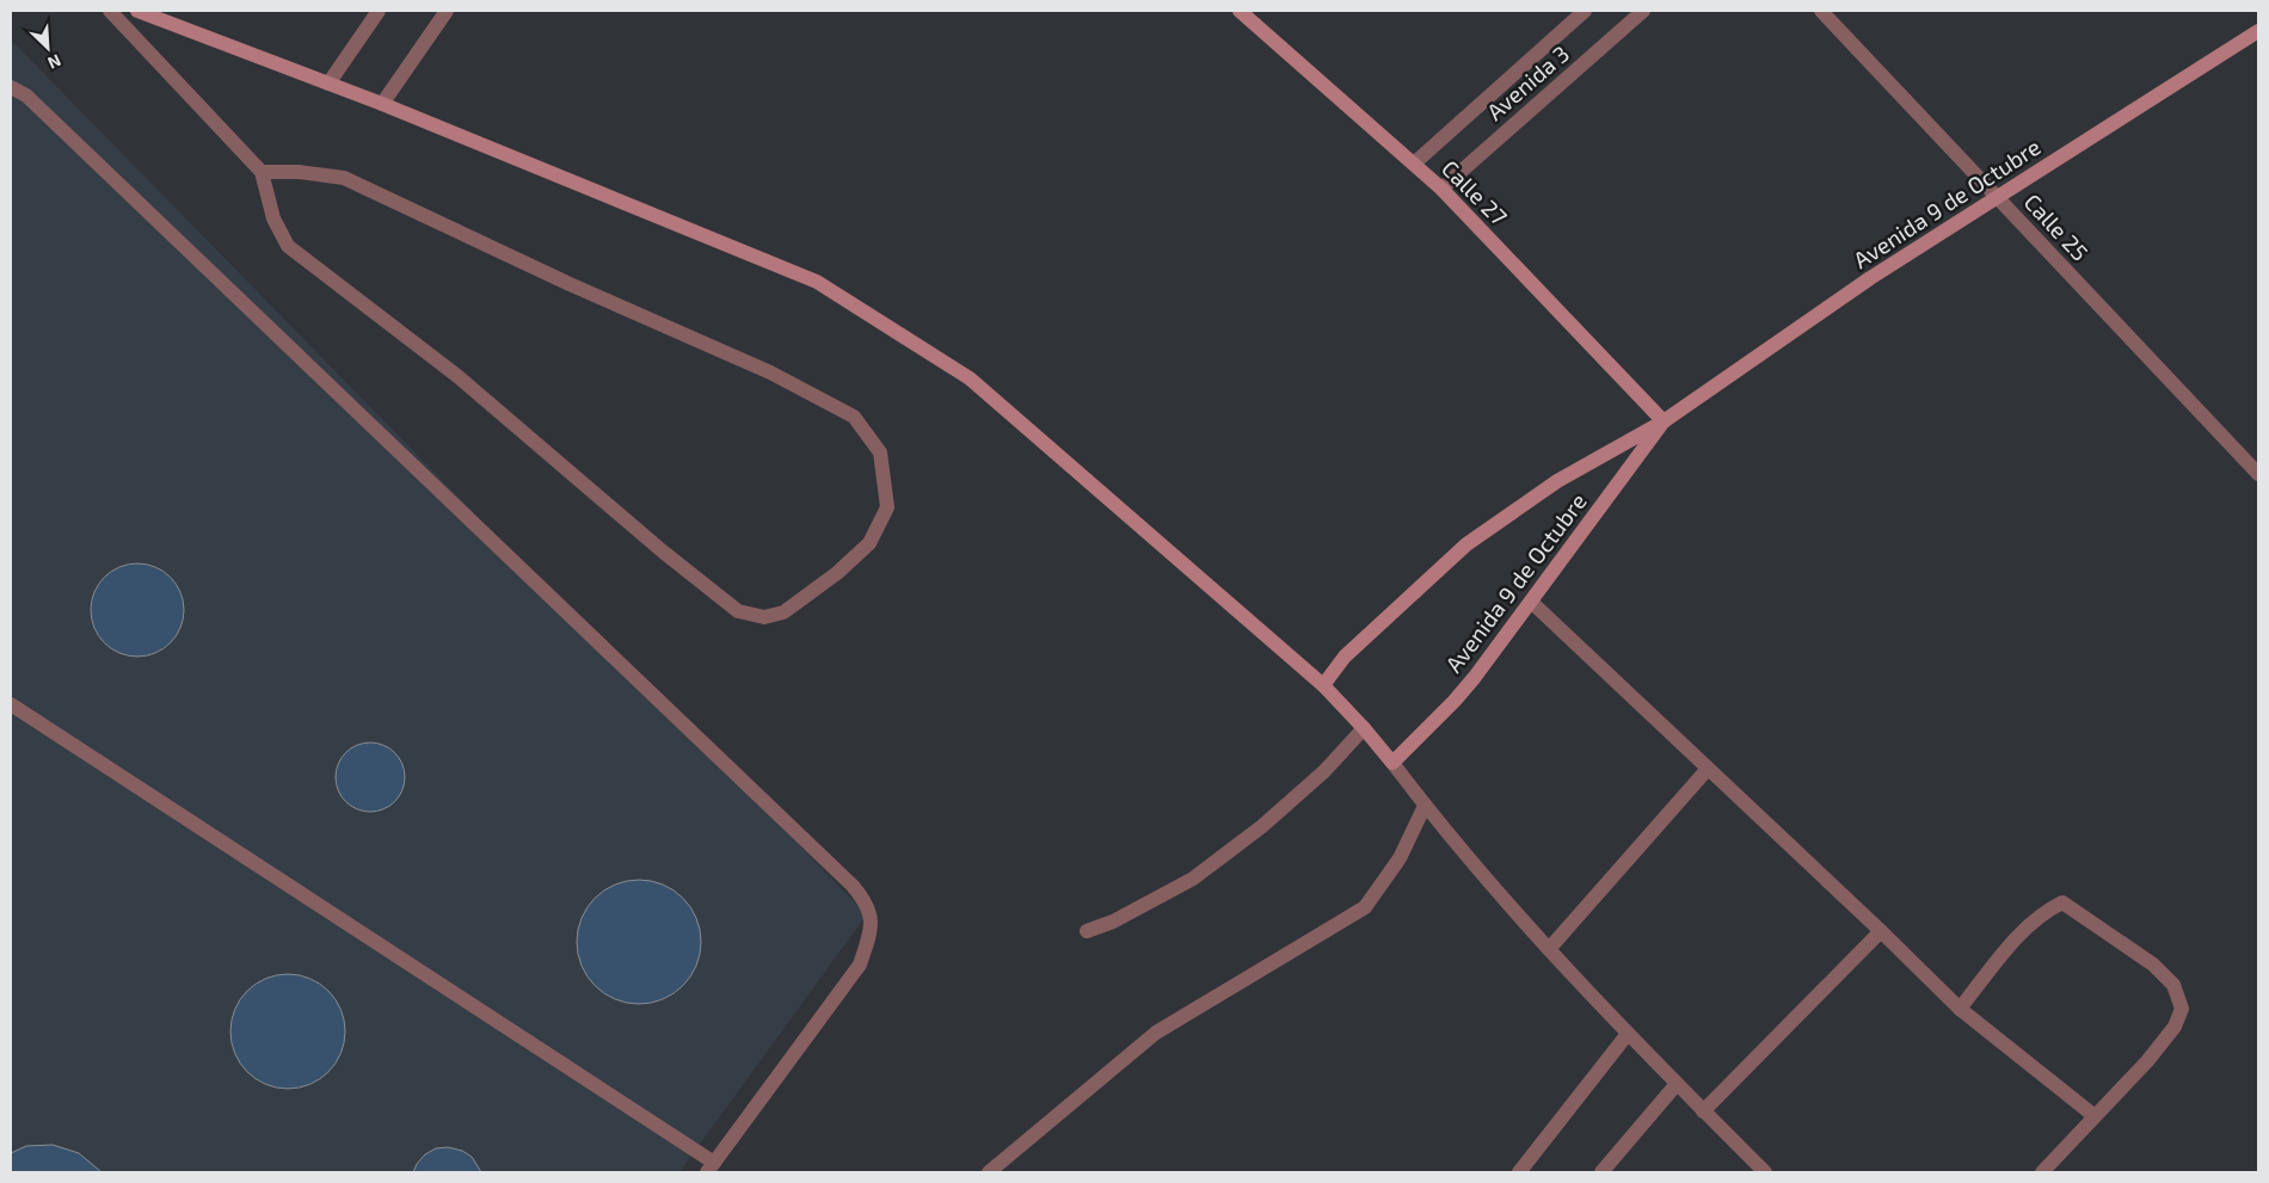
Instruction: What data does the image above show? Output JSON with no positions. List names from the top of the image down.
{
  "streets": {
    "main road": ["Calle 27", "Avenida 9 de Octubre"],
    "street": ["Avenida 3", "Calle 25"]
  },
  "crossings": [
    ["Avenida 3", "Calle 27"],
    ["Calle 27", "Avenida 9 de Octubre"],
    ["Avenida 9 de Octubre", "Calle 25"]
  ],
  "north": "bottom right"
}
